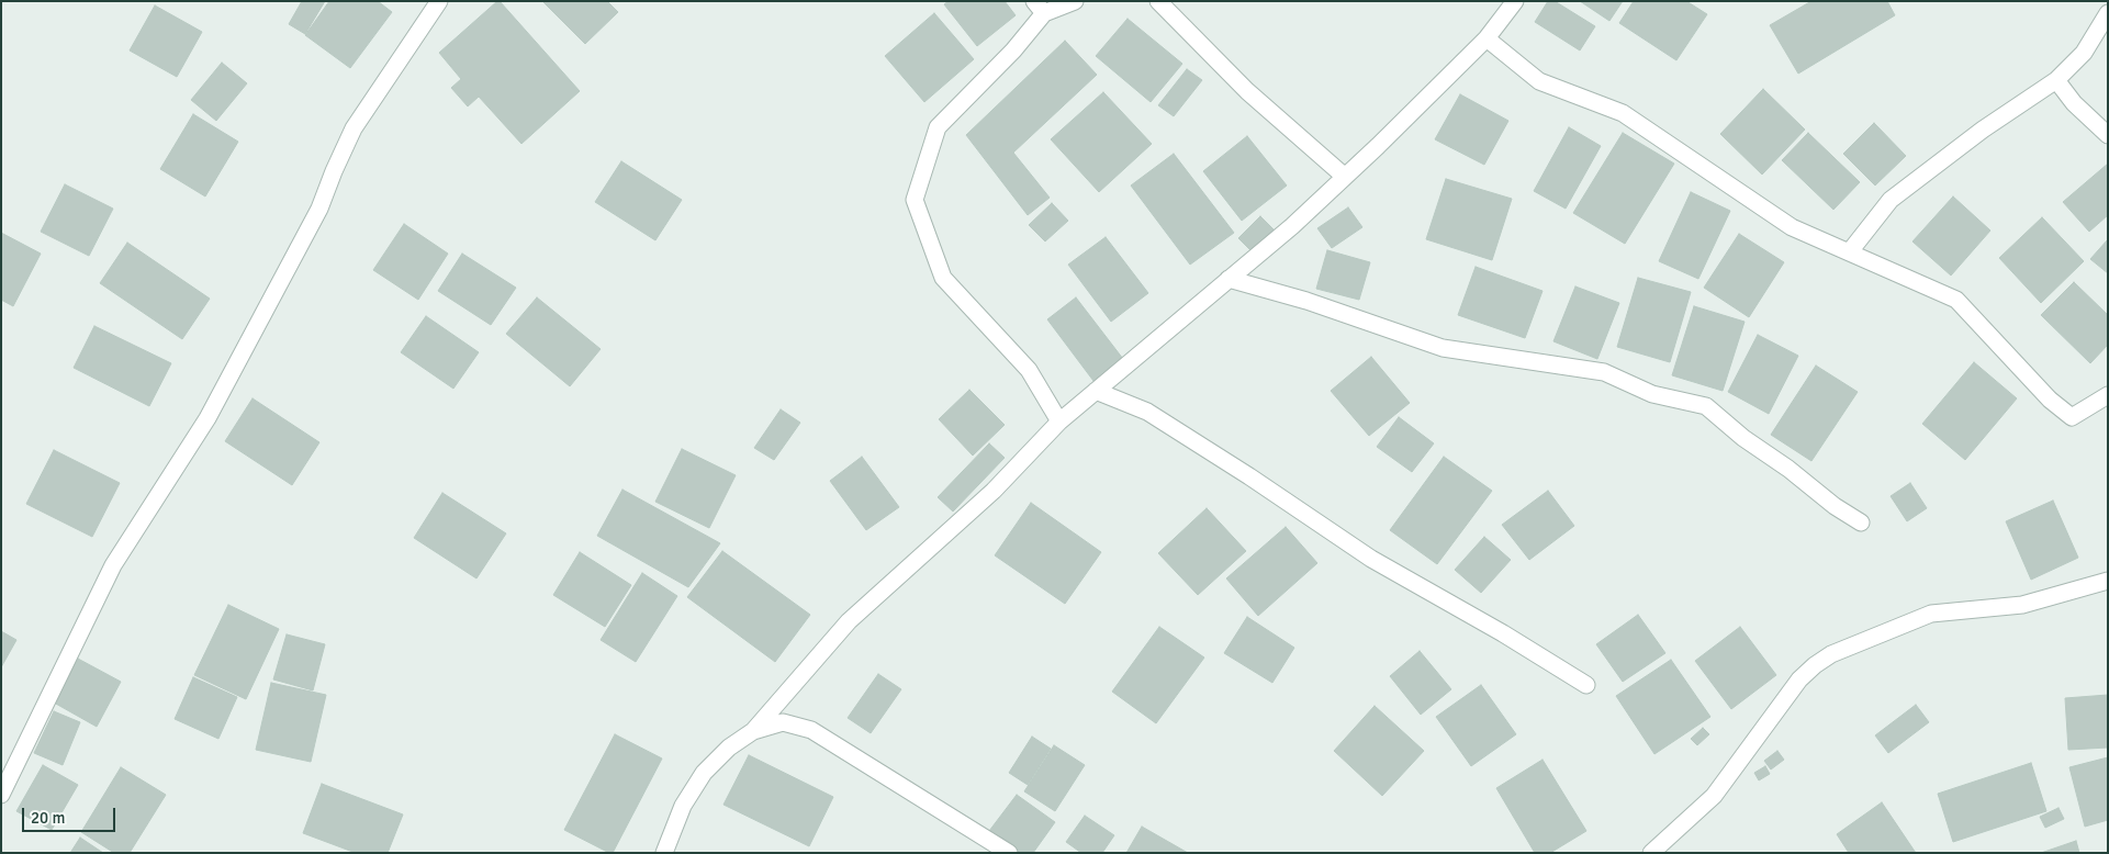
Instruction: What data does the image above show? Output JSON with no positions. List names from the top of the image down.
{
  "scale_bar": "20 m"
}
